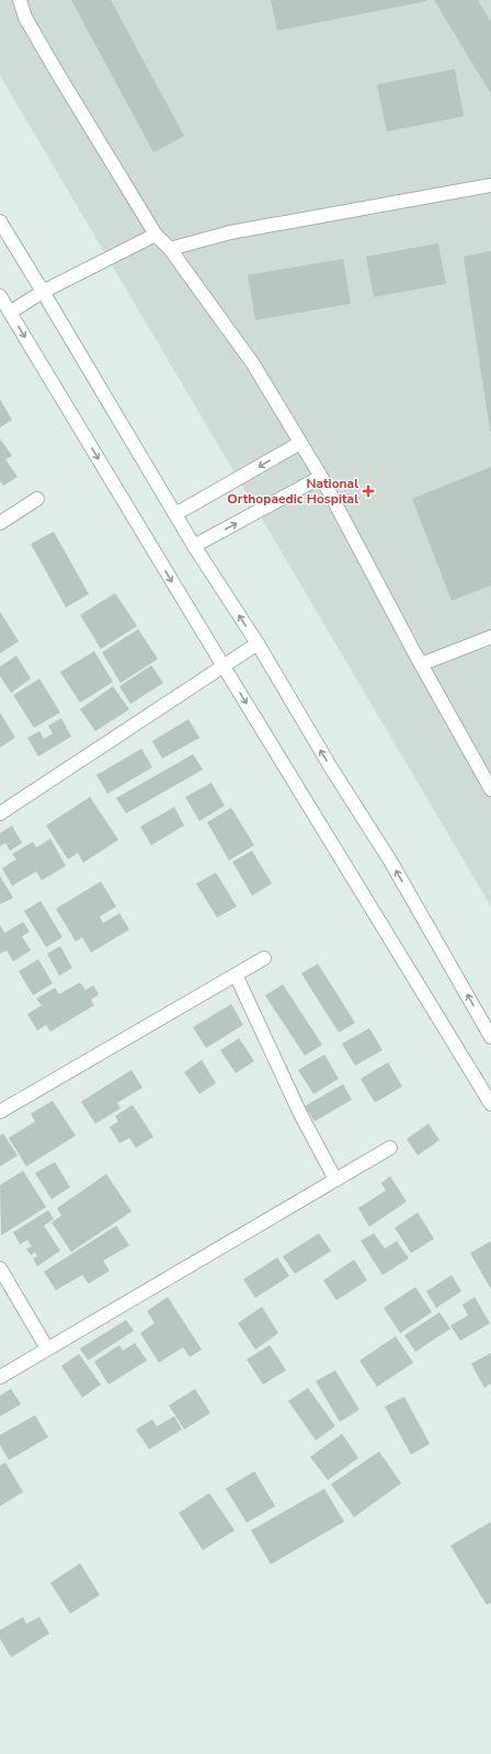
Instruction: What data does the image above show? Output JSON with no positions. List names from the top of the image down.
{
  "places": {
    "health": ["National Orthopaedic Hospital"]
  }
}
